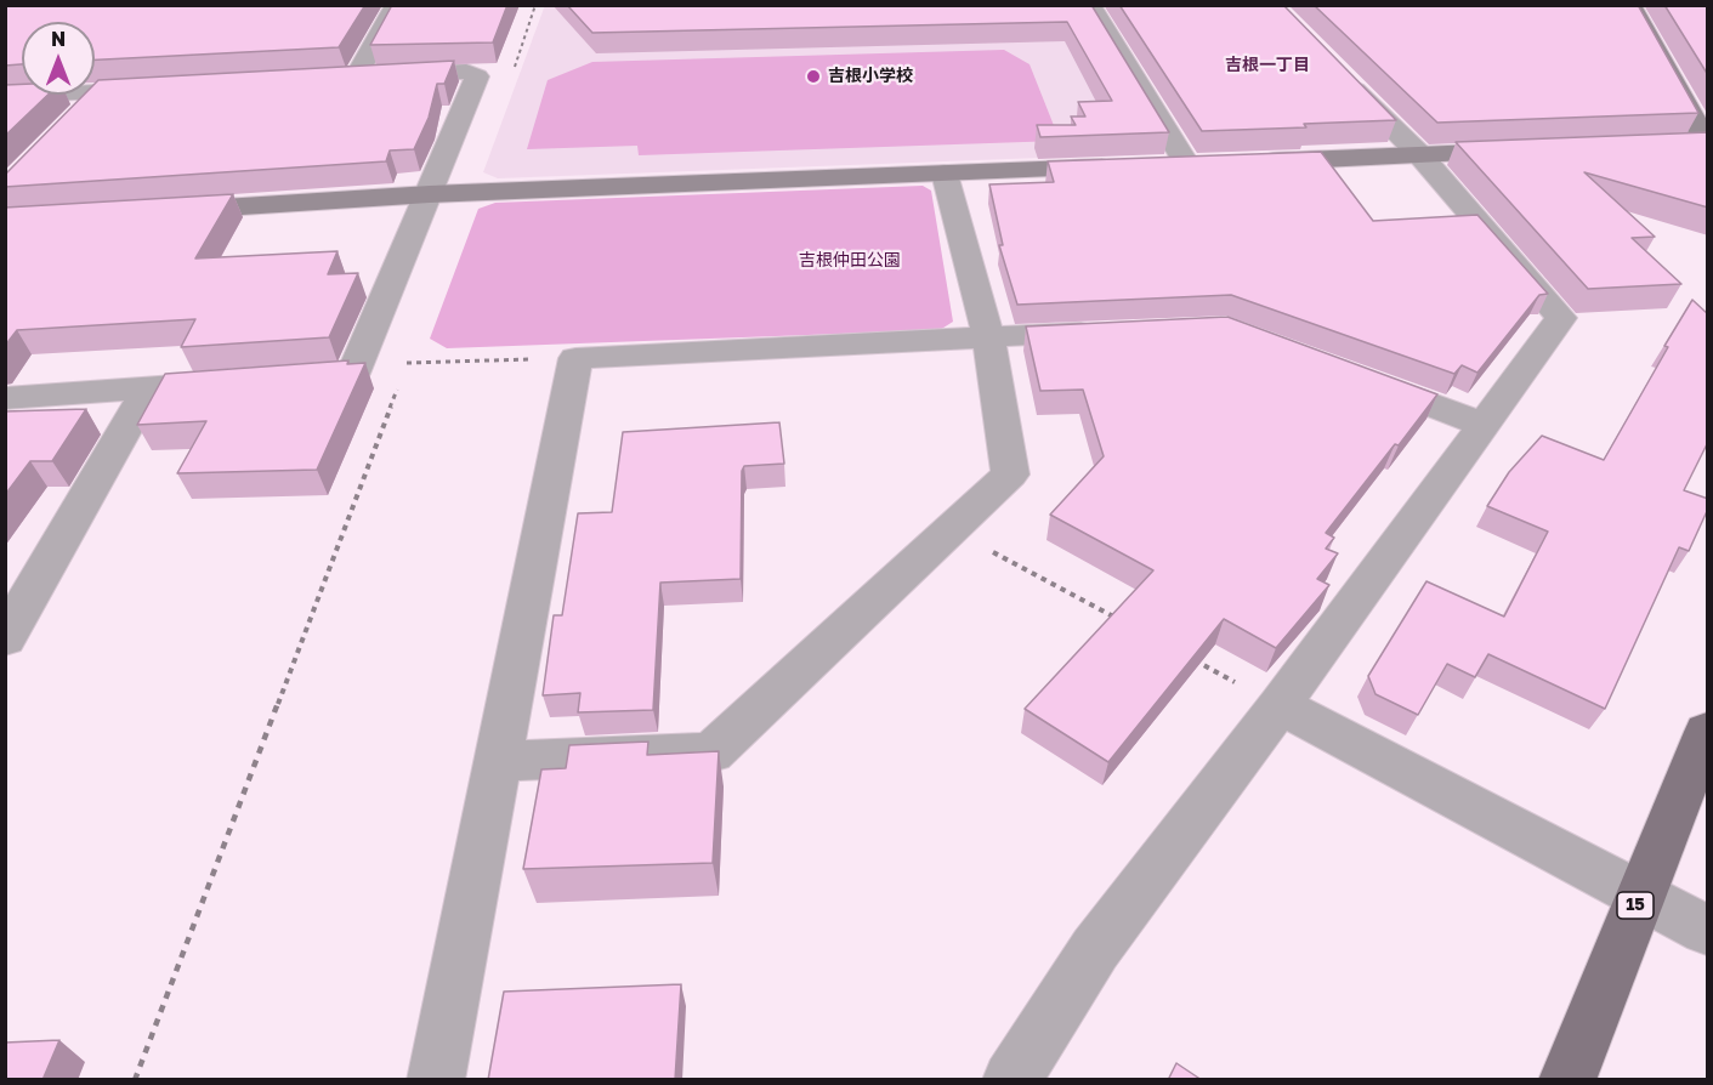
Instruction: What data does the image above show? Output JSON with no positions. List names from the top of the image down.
{
  "streets": {
    "main road": ["15"]
  },
  "districts": ["吉根一丁目"],
  "parks": ["吉根仲田公園"],
  "places": ["吉根小学校"],
  "north": "top"
}
